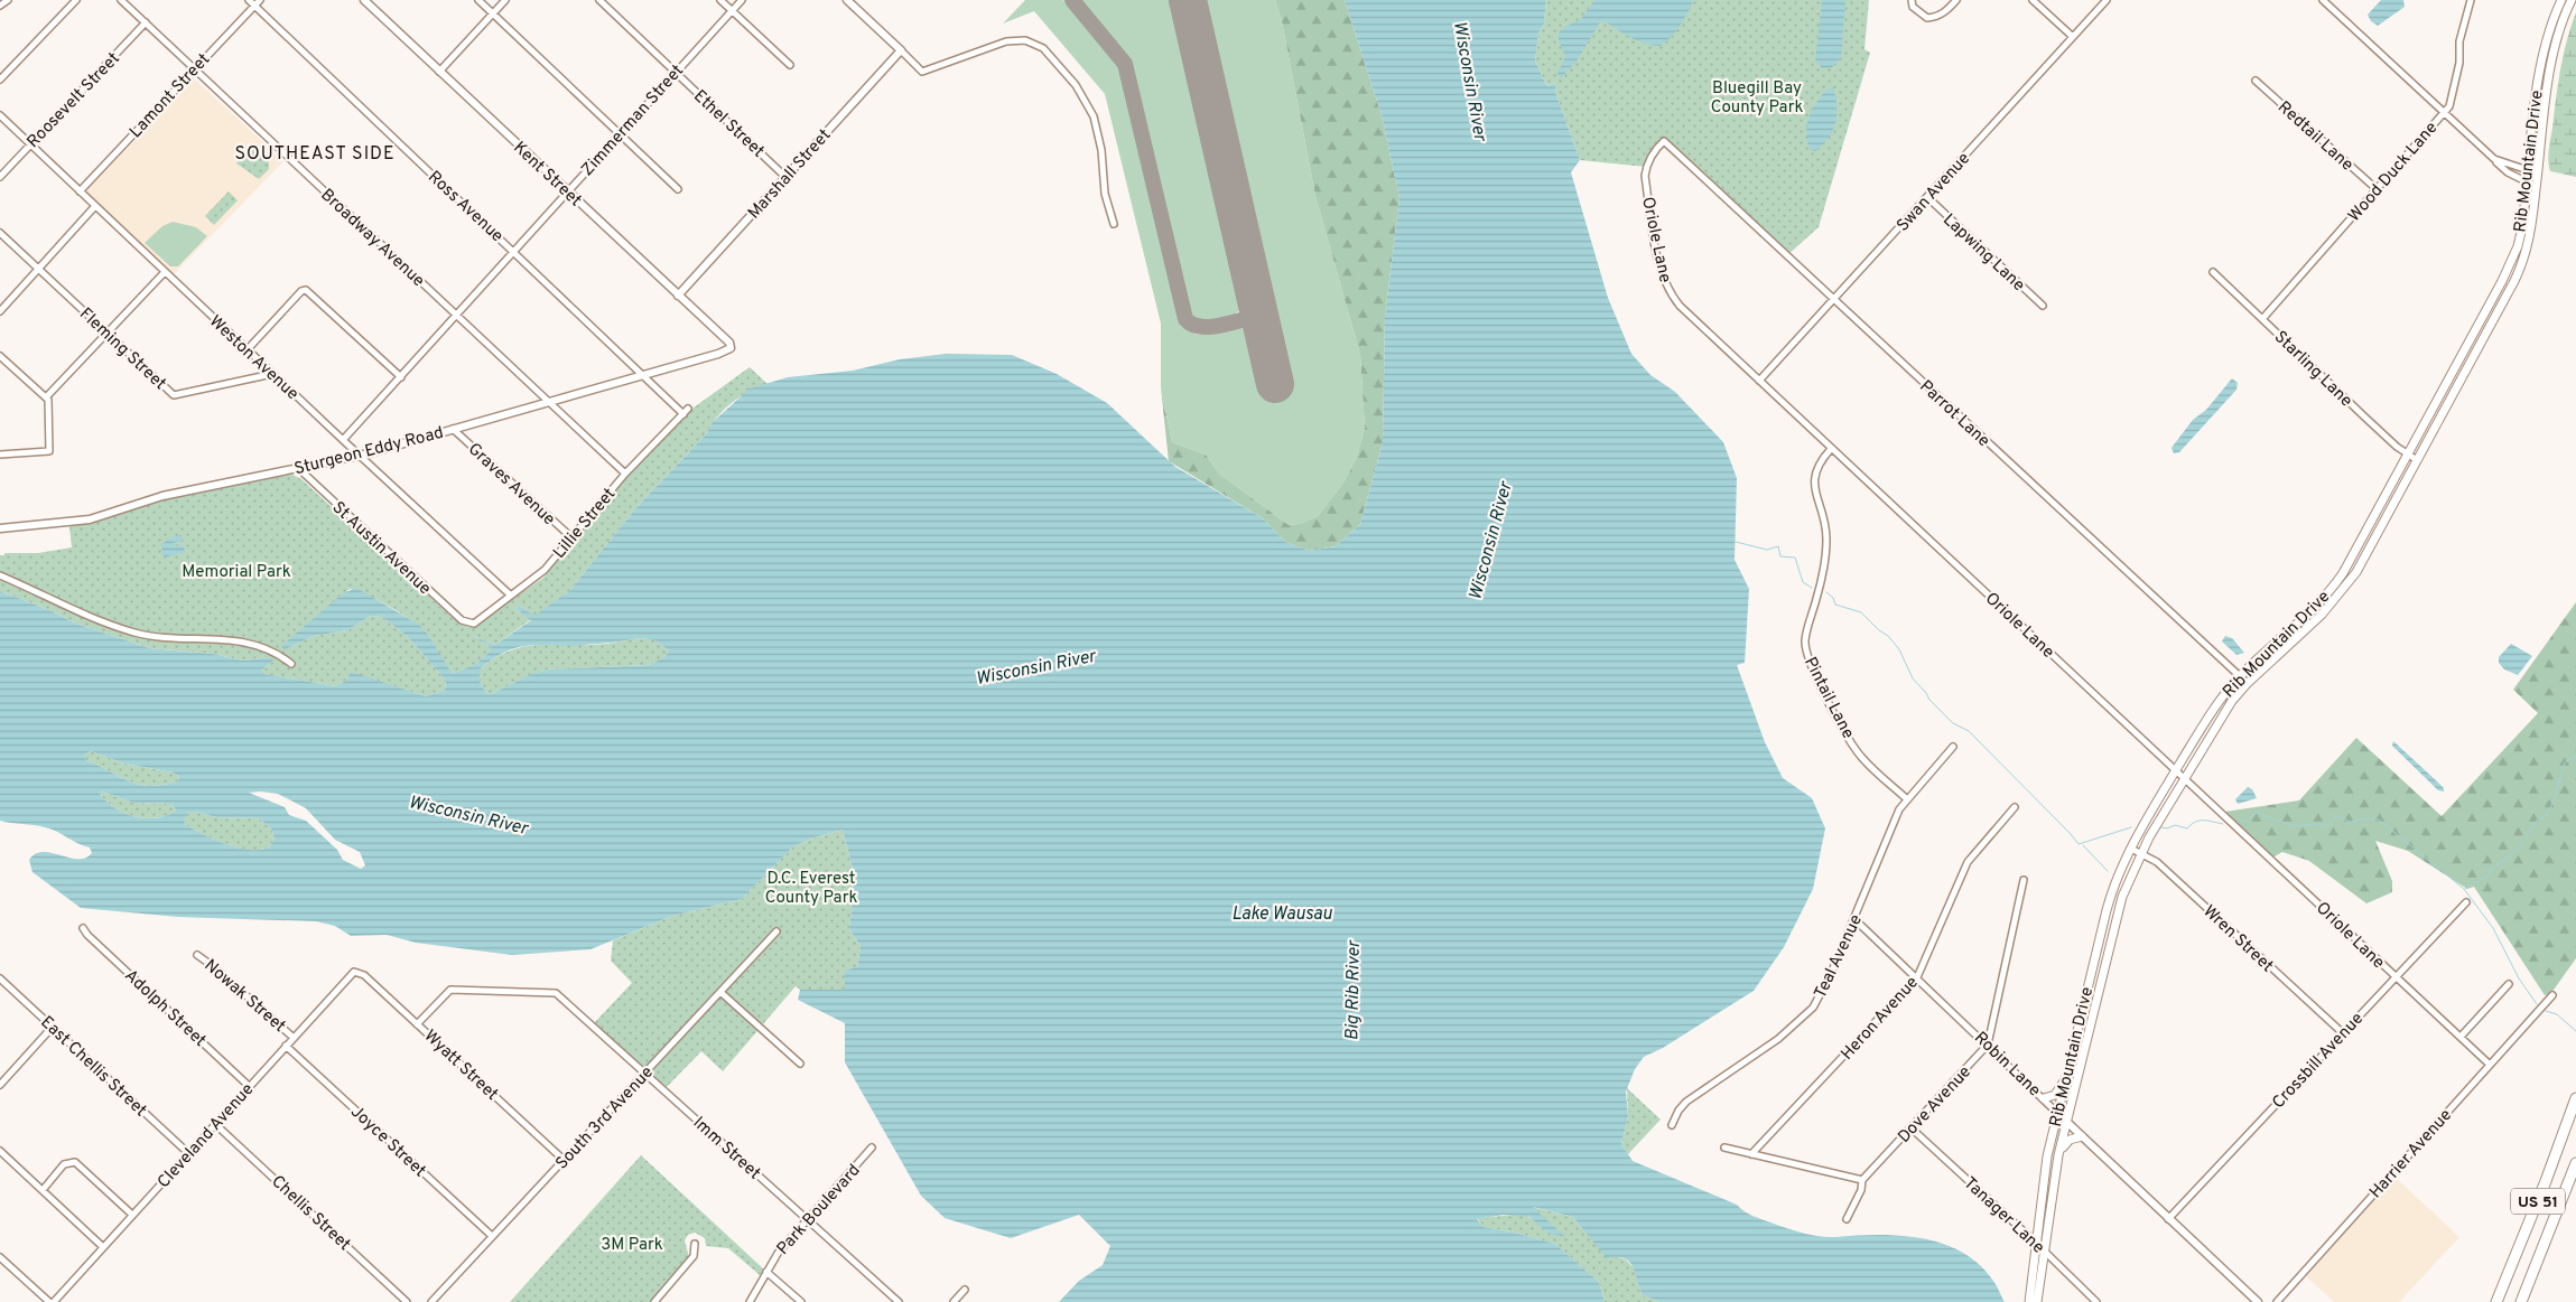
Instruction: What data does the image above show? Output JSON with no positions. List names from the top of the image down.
{
  "streets": {
    "highway": ["US 51"],
    "main road": ["Rib Mountain Drive"],
    "street": [
      "Lamont Street",
      "Roosevelt Street",
      "Zimmerman Street",
      "Ethel Street",
      "Redtail Lane",
      "Wood Duck Lane",
      "Kent Street",
      "Marshall Street",
      "Swan Avenue",
      "Ross Avenue",
      "Broadway Avenue",
      "Oriole Lane",
      "Lapwing Lane",
      "Fleming Street",
      "Weston Avenue",
      "Starling Lane",
      "Parrot Lane",
      "Sturgeon Eddy Road",
      "Graves Avenue",
      "Lillie Street",
      "St Austin Avenue",
      "Pintail Lane",
      "Wren Street",
      "Teal Avenue",
      "Nowak Street",
      "Adolph Street",
      "Heron Avenue",
      "Crossbill Avenue",
      "Robin Lane",
      "Wyatt Street",
      "East Chellis Street",
      "Dove Avenue",
      "South 3rd Avenue",
      "Cleveland Avenue",
      "Joyce Street",
      "Imm Street",
      "Harrier Avenue",
      "Park Boulevard",
      "Chellis Street",
      "Tanager Lane"
    ]
  },
  "crossings": [
    ["Lamont Street", "Ross Avenue"],
    ["Lamont Street", "Broadway Avenue"],
    ["Lamont Street", "Weston Avenue"],
    ["Roosevelt Street", "Broadway Avenue"],
    ["Roosevelt Street", "Weston Avenue"],
    ["Zimmerman Street", "Ethel Street"],
    ["Zimmerman Street", "Kent Street"],
    ["Zimmerman Street", "Ross Avenue"],
    ["Zimmerman Street", "Broadway Avenue"],
    ["Zimmerman Street", "Weston Avenue"],
    ["Ethel Street", "Marshall Street"],
    ["Redtail Lane", "Wood Duck Lane"],
    ["Rib Mountain Drive", "Oriole Lane"],
    ["Rib Mountain Drive", "Starling Lane"],
    ["Rib Mountain Drive", "Parrot Lane"],
    ["Rib Mountain Drive", "Wren Street"],
    ["Rib Mountain Drive", "Robin Lane"],
    ["Rib Mountain Drive", "Tanager Lane"],
    ["Wood Duck Lane", "Starling Lane"],
    ["Kent Street", "Marshall Street"],
    ["Kent Street", "Sturgeon Eddy Road"],
    ["Swan Avenue", "Oriole Lane"],
    ["Swan Avenue", "Lapwing Lane"],
    ["Swan Avenue", "Parrot Lane"],
    ["Ross Avenue", "Sturgeon Eddy Road"],
    ["Ross Avenue", "Lillie Street"],
    ["Broadway Avenue", "Sturgeon Eddy Road"],
    ["Broadway Avenue", "Lillie Street"],
    ["Oriole Lane", "Parrot Lane"],
    ["Oriole Lane", "Pintail Lane"],
    ["Oriole Lane", "Crossbill Avenue"],
    ["Oriole Lane", "Harrier Avenue"],
    ["Fleming Street", "Weston Avenue"],
    ["Weston Avenue", "Sturgeon Eddy Road"],
    ["Weston Avenue", "Lillie Street"],
    ["Sturgeon Eddy Road", "Graves Avenue"],
    ["Sturgeon Eddy Road", "St Austin Avenue"],
    ["Graves Avenue", "Lillie Street"],
    ["Lillie Street", "St Austin Avenue"],
    ["Pintail Lane", "Teal Avenue"],
    ["Wren Street", "Crossbill Avenue"],
    ["Teal Avenue", "Robin Lane"],
    ["Nowak Street", "Cleveland Avenue"],
    ["Adolph Street", "Cleveland Avenue"],
    ["Heron Avenue", "Robin Lane"],
    ["Crossbill Avenue", "Robin Lane"],
    ["Robin Lane", "Dove Avenue"],
    ["Wyatt Street", "South 3rd Avenue"],
    ["Wyatt Street", "Cleveland Avenue"],
    ["Wyatt Street", "Imm Street"],
    ["East Chellis Street", "Cleveland Avenue"],
    ["Dove Avenue", "Tanager Lane"],
    ["South 3rd Avenue", "Joyce Street"],
    ["South 3rd Avenue", "Imm Street"],
    ["Cleveland Avenue", "Joyce Street"],
    ["Cleveland Avenue", "Chellis Street"],
    ["Imm Street", "Park Boulevard"]
  ],
  "districts": ["SOUTHEAST SIDE"],
  "water": ["Wisconsin River", "Lake Wausau", "Big Rib River"],
  "parks": [
    "Bluegill Bay County Park",
    "Memorial Park",
    "D.C. Everest County Park",
    "3M Park"
  ]
}
